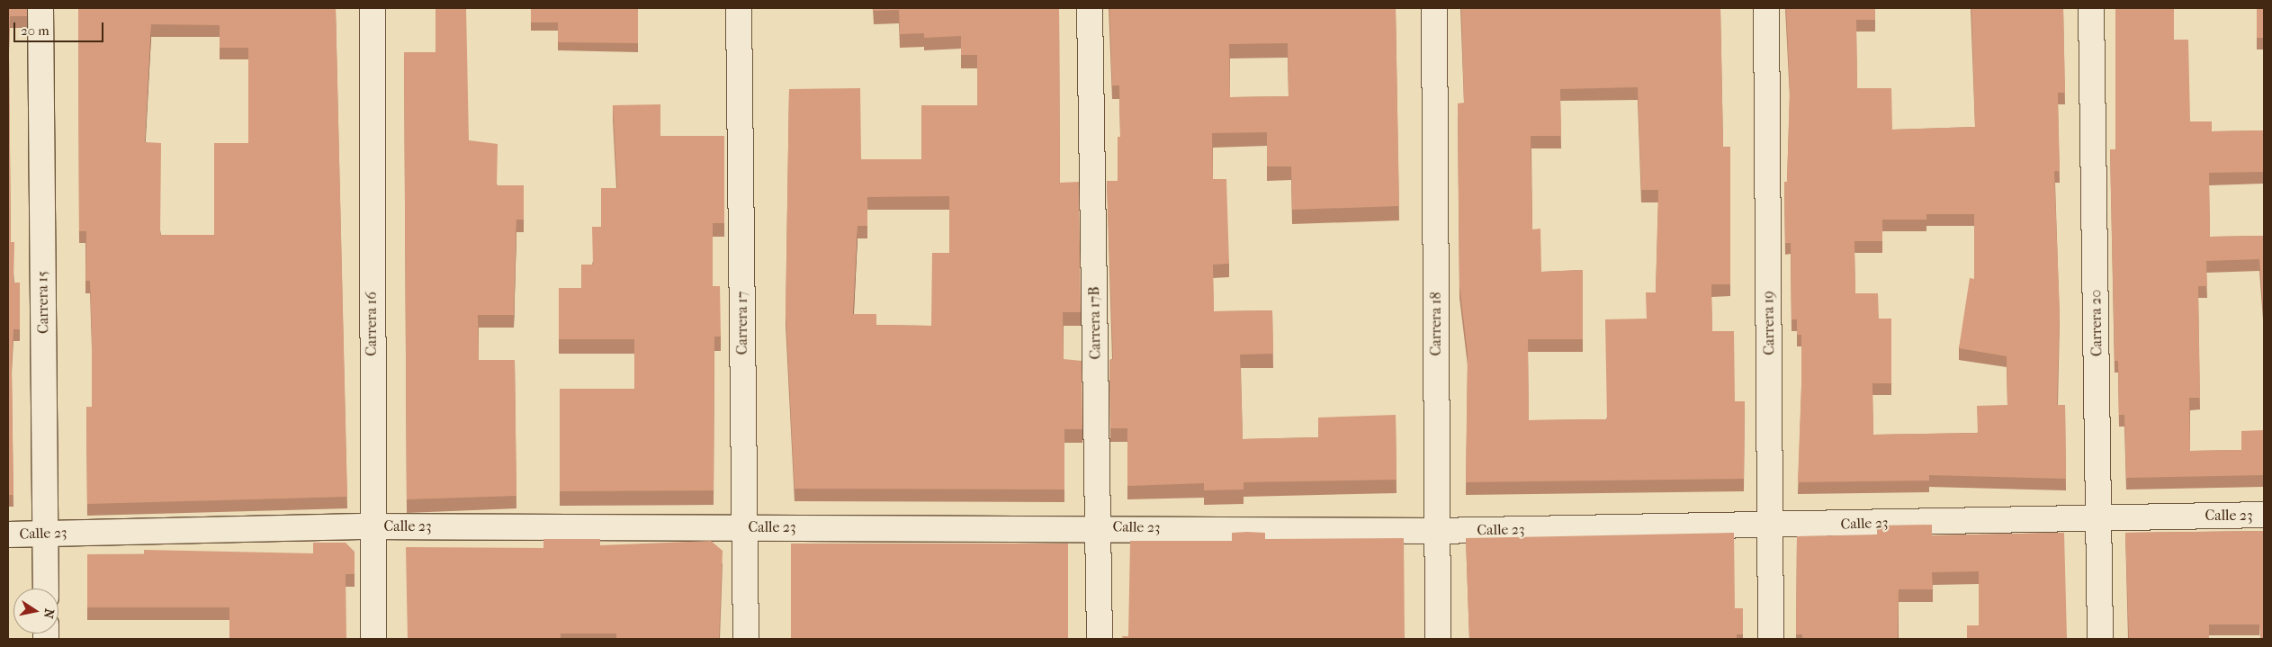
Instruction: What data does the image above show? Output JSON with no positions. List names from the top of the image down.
{
  "streets": {
    "street": [
      "Carrera 15",
      "Carrera 17",
      "Carrera 17B",
      "Carrera 19",
      "Carrera 20",
      "Carrera 16",
      "Carrera 18",
      "Calle 23"
    ]
  },
  "crossings": [
    ["Carrera 15", "Calle 23"],
    ["Carrera 17", "Calle 23"],
    ["Carrera 17B", "Calle 23"],
    ["Carrera 19", "Calle 23"],
    ["Carrera 20", "Calle 23"],
    ["Carrera 16", "Calle 23"],
    ["Carrera 18", "Calle 23"]
  ],
  "scale_bar": "20 m",
  "north": "right"
}
